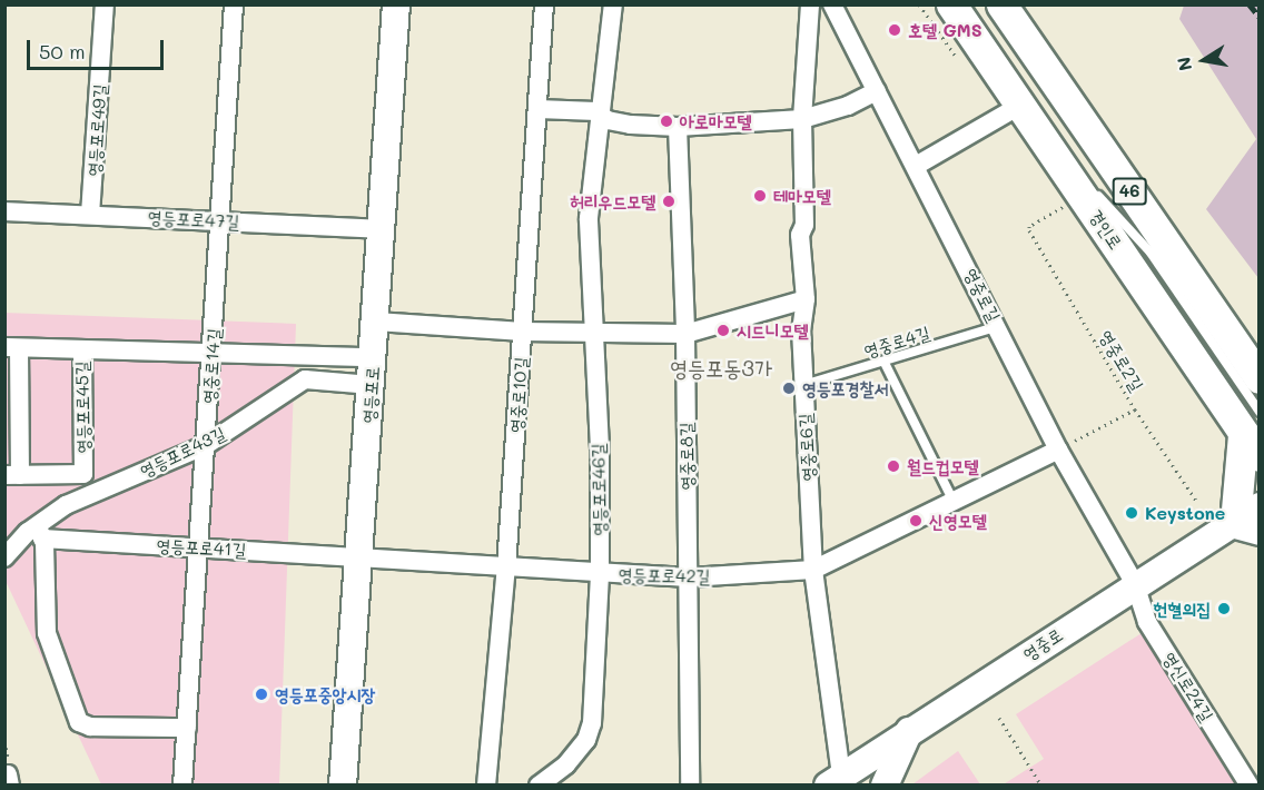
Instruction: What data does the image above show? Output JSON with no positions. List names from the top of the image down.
{
  "streets": {
    "main road": [
      "46",
      "경인로",
      "영등포로",
      "영중로"
    ],
    "street": [
      "영등포로49길",
      "영등포로47길",
      "영중로길",
      "영중로14길",
      "영중로10길",
      "영등포로45길",
      "영중로6길",
      "영등포로43길",
      "영중로8길",
      "영등포로46길",
      "영등포로41길",
      "영등포로42길",
      "영신로24길"
    ],
    "lane": ["영중로4길"],
    "path": ["영중로2길"]
  },
  "crossings": [
    ["영등포로49길", "영등포로47길"],
    ["영등포로47길", "영중로14길"],
    ["영등포로47길", "영등포로"],
    ["영중로길", "영중로4길"],
    ["영중로길", "영등포로42길"],
    ["영중로길", "영중로"],
    ["영중로길", "영신로24길"],
    ["영중로4길", "영중로6길"],
    ["영중로14길", "영등포로45길"],
    ["영중로14길", "영등포로43길"],
    ["영중로14길", "영등포로41길"],
    ["영등포로", "영등포로45길"],
    ["영등포로", "영등포로43길"],
    ["영등포로", "영등포로41길"],
    ["영등포로", "영등포로42길"],
    ["영중로10길", "영등포로42길"],
    ["영중로6길", "영등포로42길"],
    ["영중로6길", "영중로"],
    ["영등포로43길", "영등포로41길"],
    ["영중로8길", "영등포로42길"],
    ["영등포로46길", "영등포로42길"],
    ["영등포로41길", "영등포로42길"],
    ["영중로", "영신로24길"]
  ],
  "districts": ["영등포동3가"],
  "places": [
    "호텔 GMS",
    "아로마모텔",
    "테마모텔",
    "허리우드모텔",
    "시드니모텔",
    "영등포경찰서",
    "월드컵모텔",
    "Keystone",
    "신영모텔",
    "헌혈의집",
    "영등포중앙시장"
  ],
  "scale_bar": "50 m",
  "north": "left"
}
